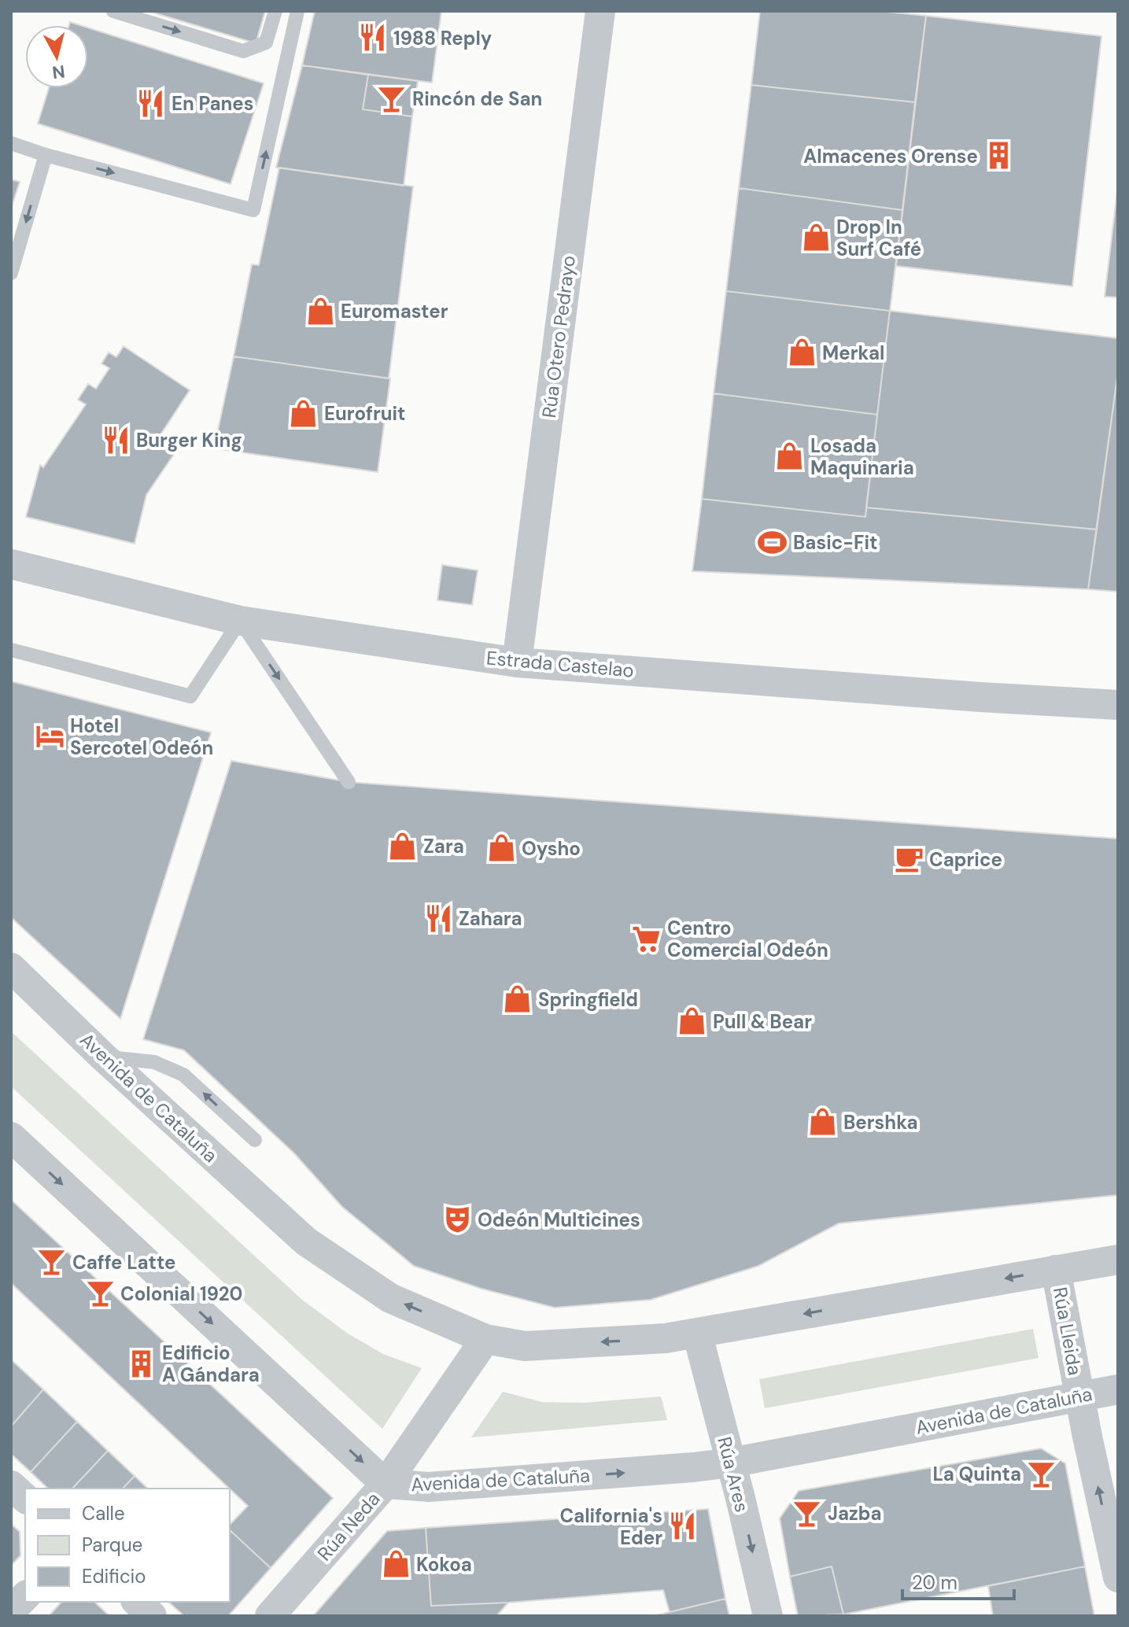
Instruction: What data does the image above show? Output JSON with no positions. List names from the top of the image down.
{
  "streets": {
    "street": [
      "Rúa Otero Pedrayo",
      "Estrada Castelao",
      "Avenida de Cataluña",
      "Rúa Lleida",
      "Rúa Ares",
      "Rúa Neda"
    ]
  },
  "crossings": [
    ["Rúa Otero Pedrayo", "Estrada Castelao"],
    ["Avenida de Cataluña", "Rúa Lleida"],
    ["Avenida de Cataluña", "Rúa Ares"],
    ["Avenida de Cataluña", "Rúa Neda"]
  ],
  "one_way": ["Rúa Lleida", "Rúa Ares"],
  "places": {
    "restaurant": [
      "1988 Reply",
      "En Panes",
      "Burger King",
      "Zahara",
      "California's Eder"
    ],
    "bar": [
      "Rincón de San",
      "Caffe Latte",
      "Colonial 1920",
      "La Quinta",
      "Jazba"
    ],
    "building": ["Almacenes Orense", "Edificio A Gándara"],
    "shop": [
      "Drop In Surf Café",
      "Euromaster",
      "Merkal",
      "Eurofruit",
      "Losada Maquinaria",
      "Zara",
      "Oysho",
      "Springfield",
      "Pull & Bear",
      "Bershka",
      "Kokoa"
    ],
    "sports": ["Basic-Fit"],
    "hotel": ["Hotel Sercotel Odeón"],
    "cafe": ["Caprice"],
    "supermarket": ["Centro Comercial Odeón"],
    "theatre": ["Odeón Multicines"]
  },
  "legend": ["Calle", "Parque", "Edificio"],
  "scale_bar": "20 m",
  "north": "bottom"
}
